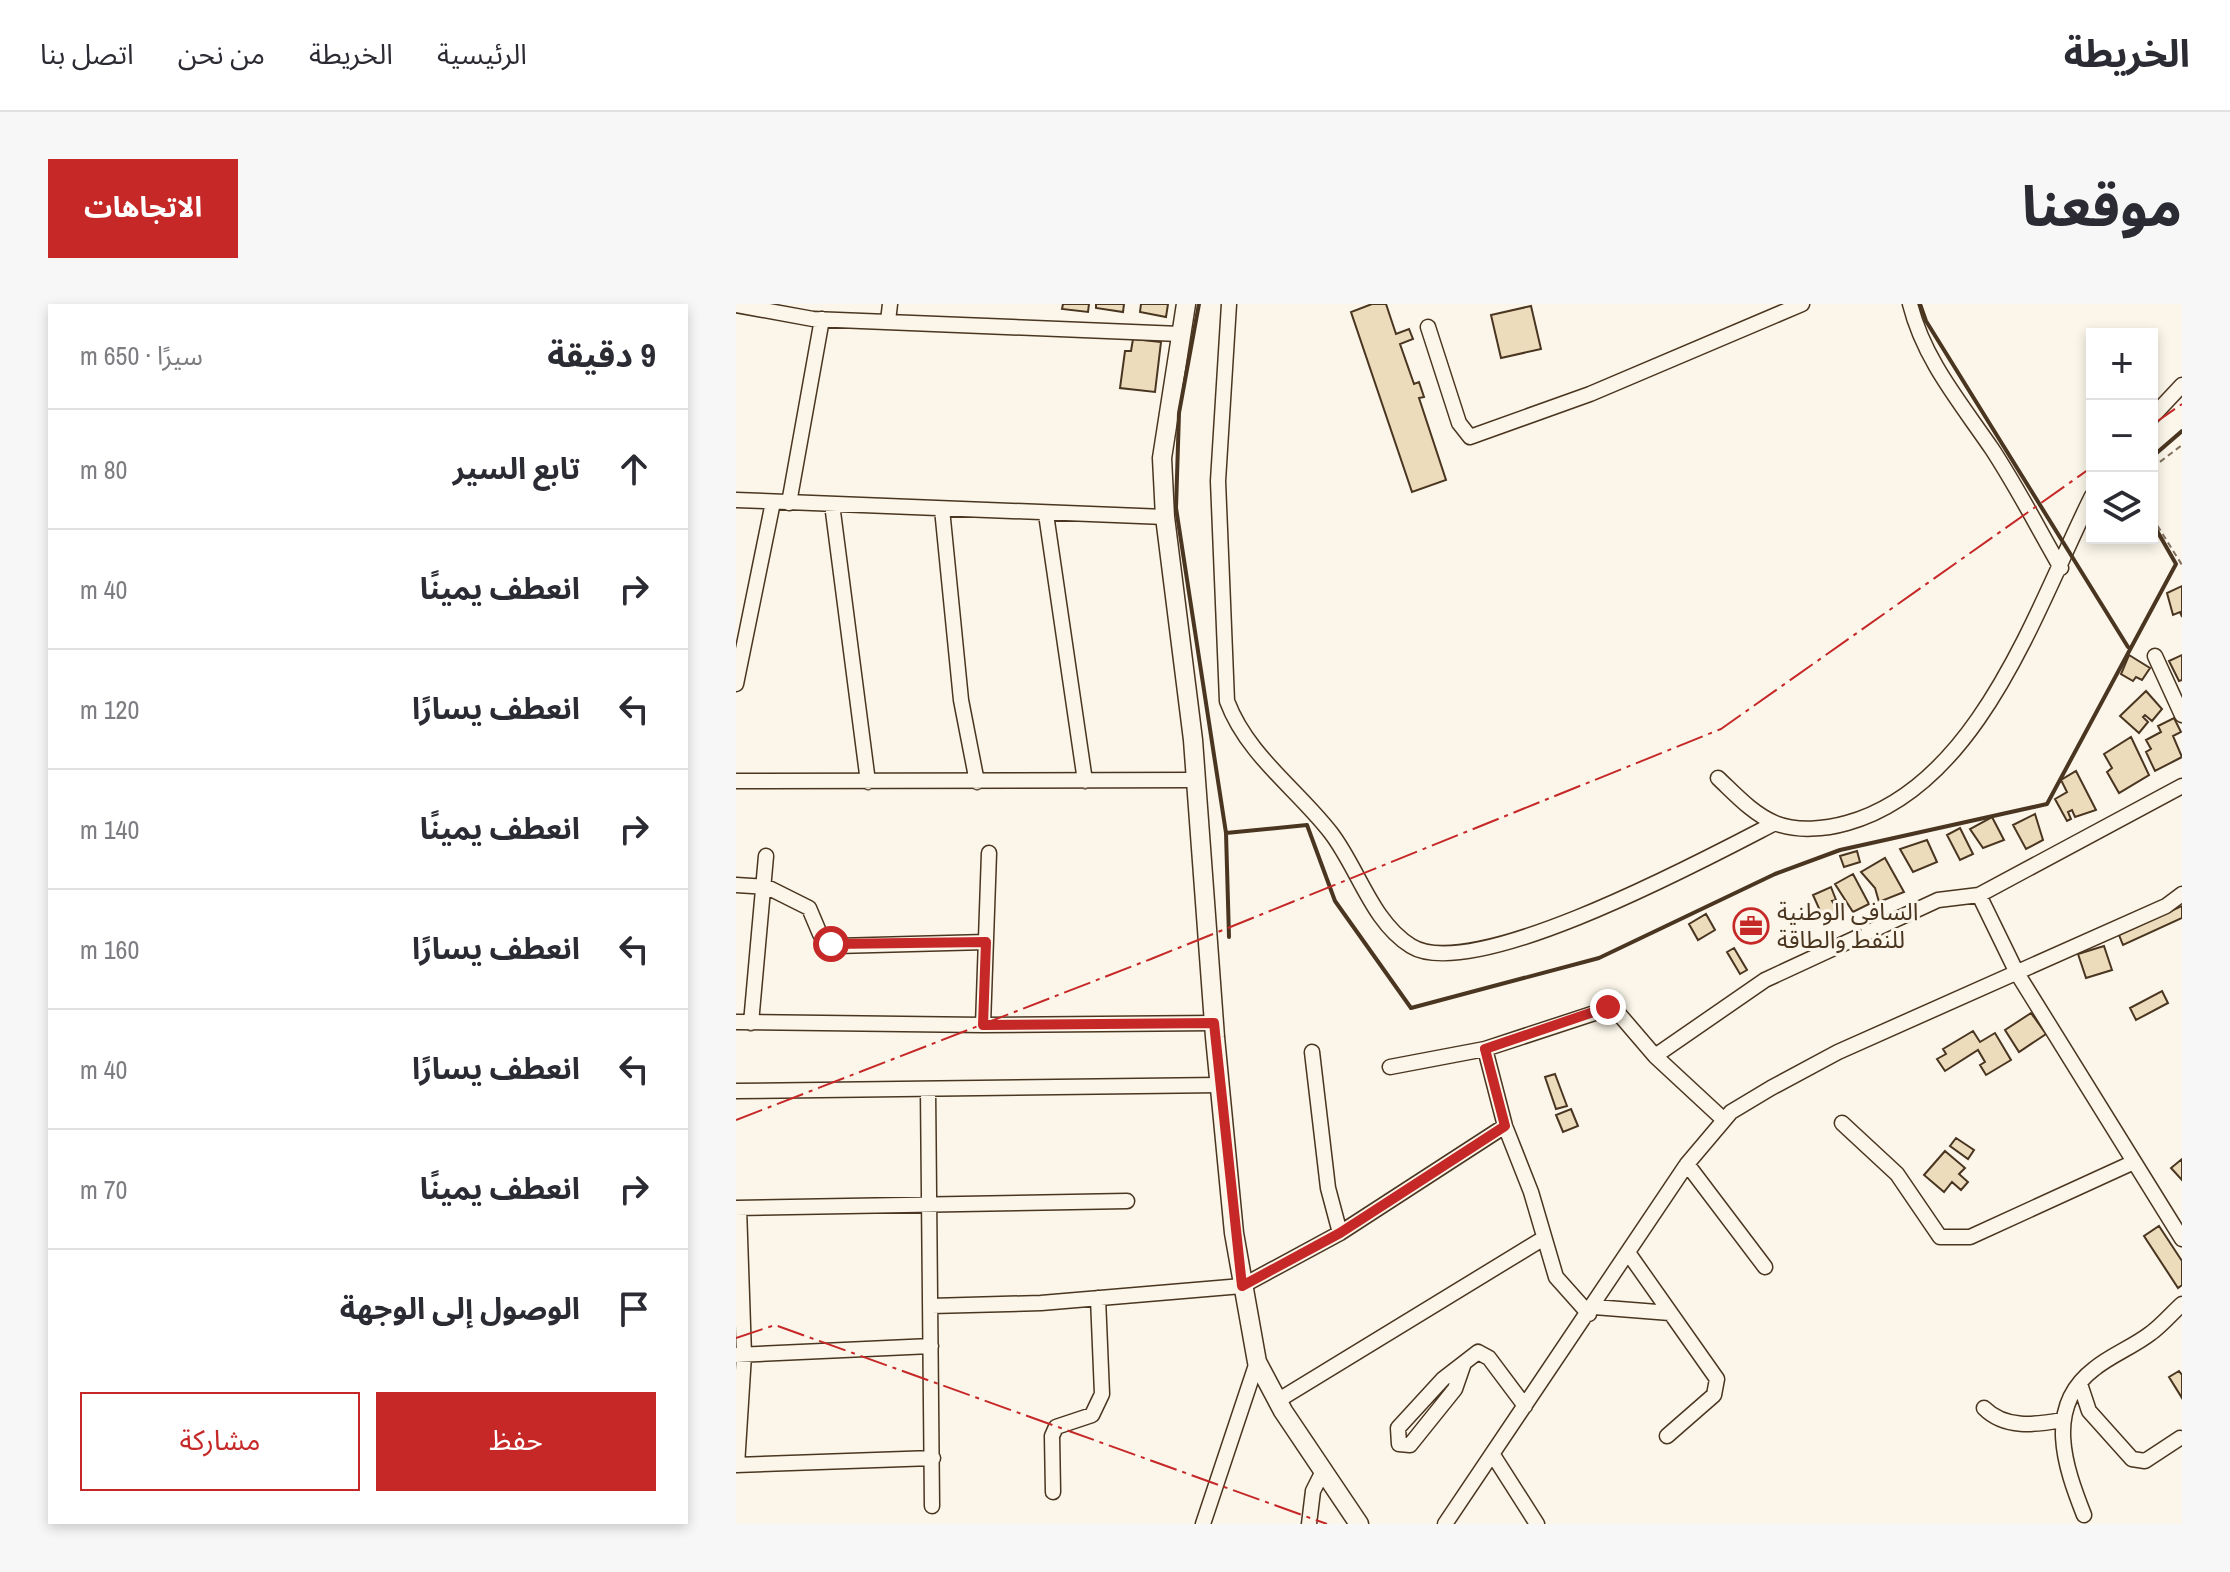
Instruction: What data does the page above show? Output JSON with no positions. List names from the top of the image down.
{
  "places": {
    "office": ["السافي الوطنية للنفط والطاقة"]
  },
  "page": {
    "header": "الخريطة",
    "nav": [
      "الرئيسية",
      "الخريطة",
      "من نحن",
      "اتصل بنا"
    ],
    "title": "موقعنا",
    "buttons": [
      "الاتجاهات",
      ["حفظ", "مشاركة"]
    ],
    "heading": ["9 دقيقة", "سيرًا · 650 m"],
    "map_buttons": ["+", "−"],
    "list": [
      ["تابع السير", "80 m"],
      ["انعطف يمينًا", "40 m"],
      ["انعطف يسارًا", "120 m"],
      ["انعطف يمينًا", "140 m"],
      ["انعطف يسارًا", "160 m"],
      ["انعطف يسارًا", "40 m"],
      ["انعطف يمينًا", "70 m"],
      "الوصول إلى الوجهة"
    ]
  }
}
